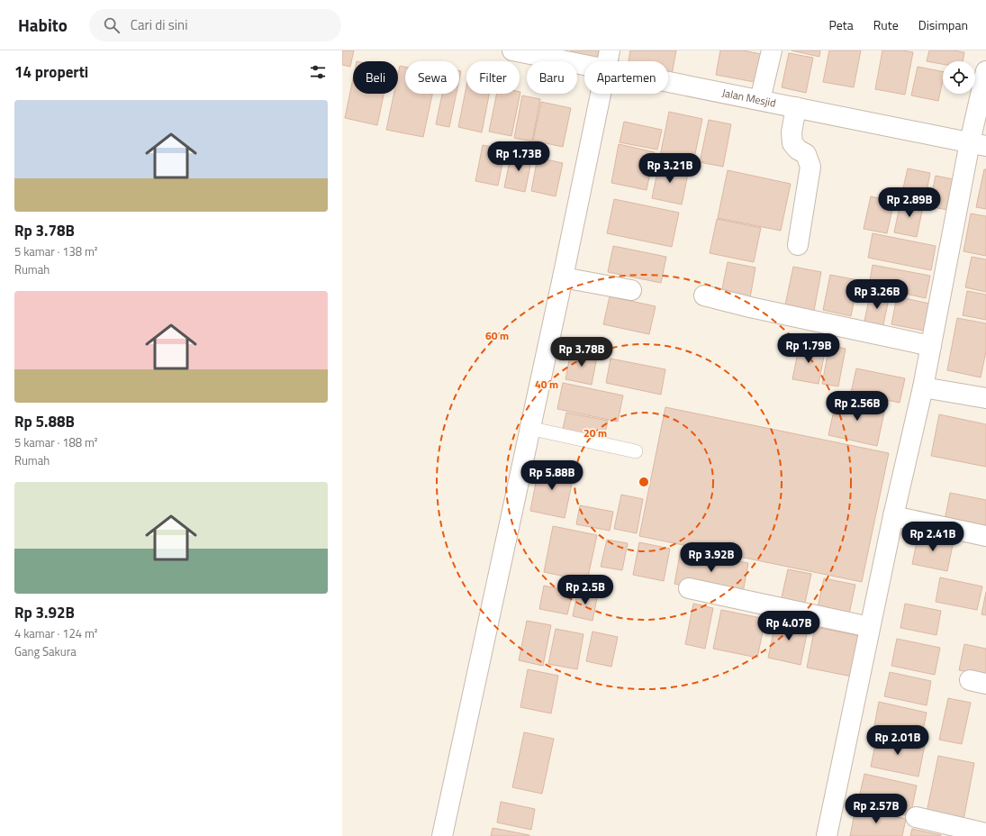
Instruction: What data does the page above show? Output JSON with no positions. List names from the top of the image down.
{
  "streets": {
    "street": ["Jalan Mesjid"]
  },
  "page": {
    "header": "Habito",
    "search": "Cari di sini",
    "nav": ["Peta", "Rute", "Disimpan"],
    "heading": "14 properti",
    "chip": [
      "Beli",
      "Sewa",
      "Filter",
      "Baru",
      "Apartemen"
    ],
    "list": [
      {
        "name": "Rp 3.78B",
        "note": "5 kamar · 138 m² · Rumah"
      },
      {
        "name": "Rp 5.88B",
        "note": "5 kamar · 188 m² · Rumah"
      },
      {
        "name": "Rp 3.92B",
        "note": "4 kamar · 124 m² · Gang Sakura"
      }
    ],
    "price": [
      "Rp 1.73B",
      "Rp 3.21B",
      "Rp 2.89B",
      "Rp 3.26B",
      "Rp 1.79B",
      "Rp 3.78B",
      "Rp 2.56B",
      "Rp 5.88B",
      "Rp 2.41B",
      "Rp 3.92B",
      "Rp 2.5B",
      "Rp 4.07B",
      "Rp 2.01B",
      "Rp 2.57B"
    ]
  },
  "rings": ["60 m", "40 m", "20 m"]
}
